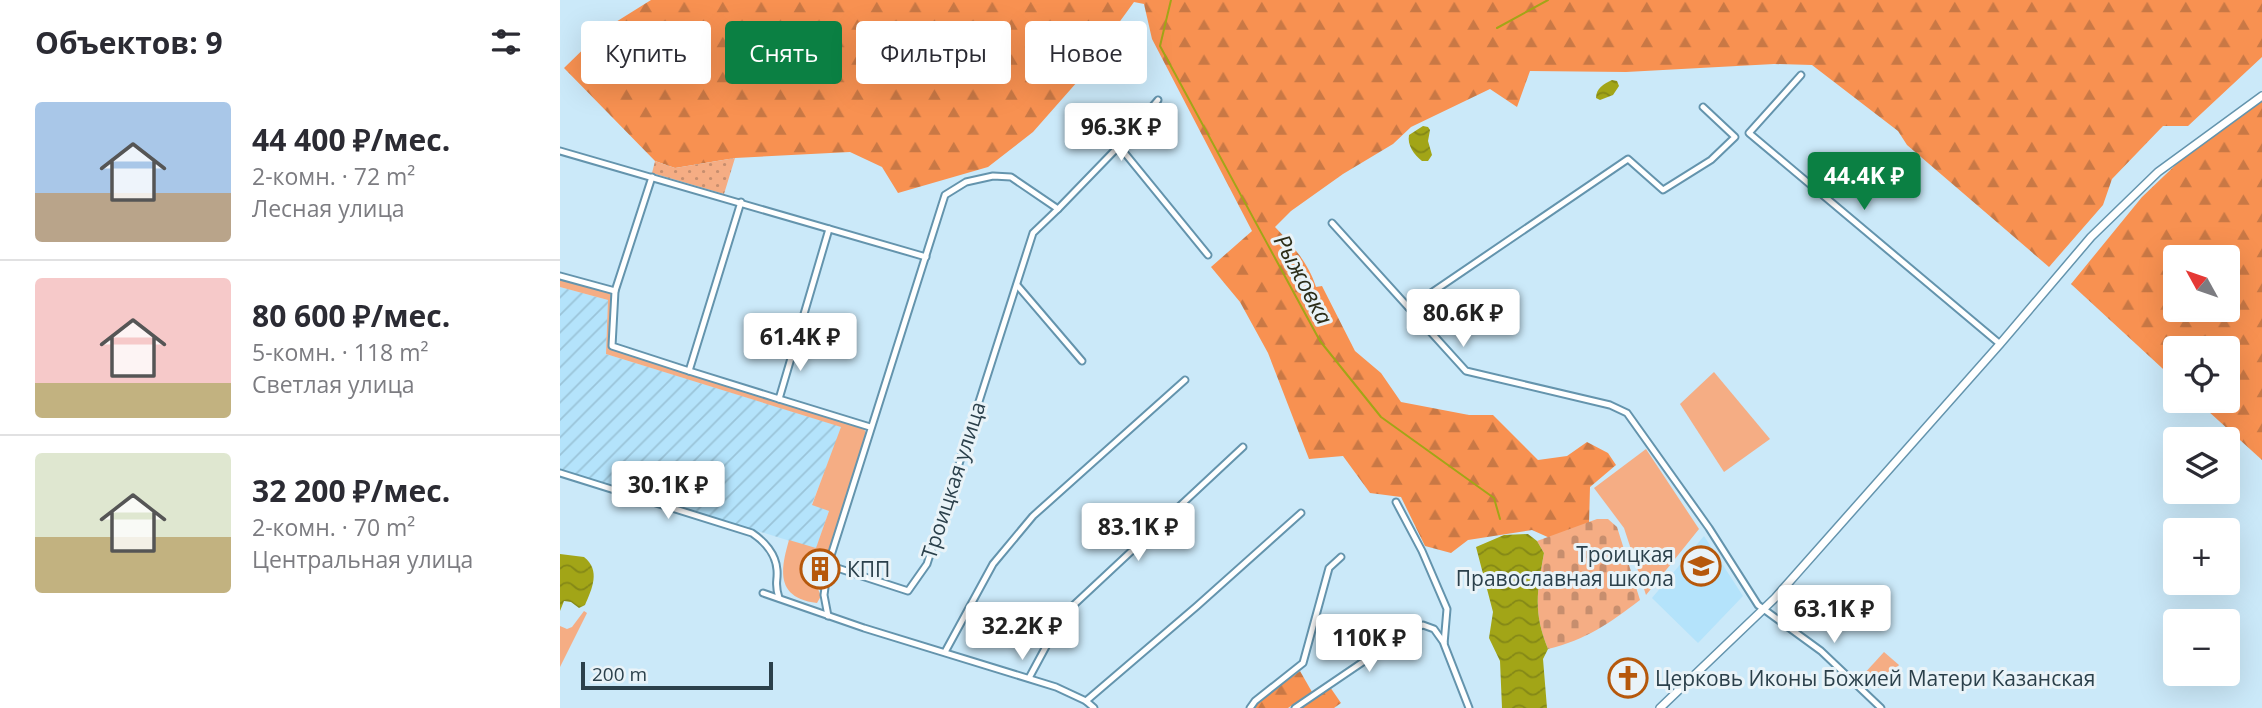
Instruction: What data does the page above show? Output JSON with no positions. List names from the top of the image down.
{
  "streets": {
    "street": ["Троицкая улица"]
  },
  "water": ["Рыжовка"],
  "places": {
    "school or university": ["Троицкая Православная школа"],
    "building": ["КПП"],
    "church": ["Церковь Иконы Божией Матери Казанская"]
  },
  "scale_bar": "200 m",
  "north": "top left",
  "page": {
    "heading": "Объектов: 9",
    "chip": [
      "Купить",
      "Снять",
      "Фильтры",
      "Новое"
    ],
    "list": [
      {
        "name": "44 400 ₽/мес.",
        "note": "2-комн. · 72 m² · Лесная улица"
      },
      {
        "name": "80 600 ₽/мес.",
        "note": "5-комн. · 118 m² · Светлая улица"
      },
      {
        "name": "32 200 ₽/мес.",
        "note": "2-комн. · 70 m² · Центральная улица"
      }
    ],
    "price": [
      "96.3K ₽",
      "44.4K ₽",
      "80.6K ₽",
      "61.4K ₽",
      "30.1K ₽",
      "83.1K ₽",
      "63.1K ₽",
      "32.2K ₽",
      "110K ₽"
    ],
    "map_buttons": ["+", "−"],
    "scale": "200 m"
  }
}
